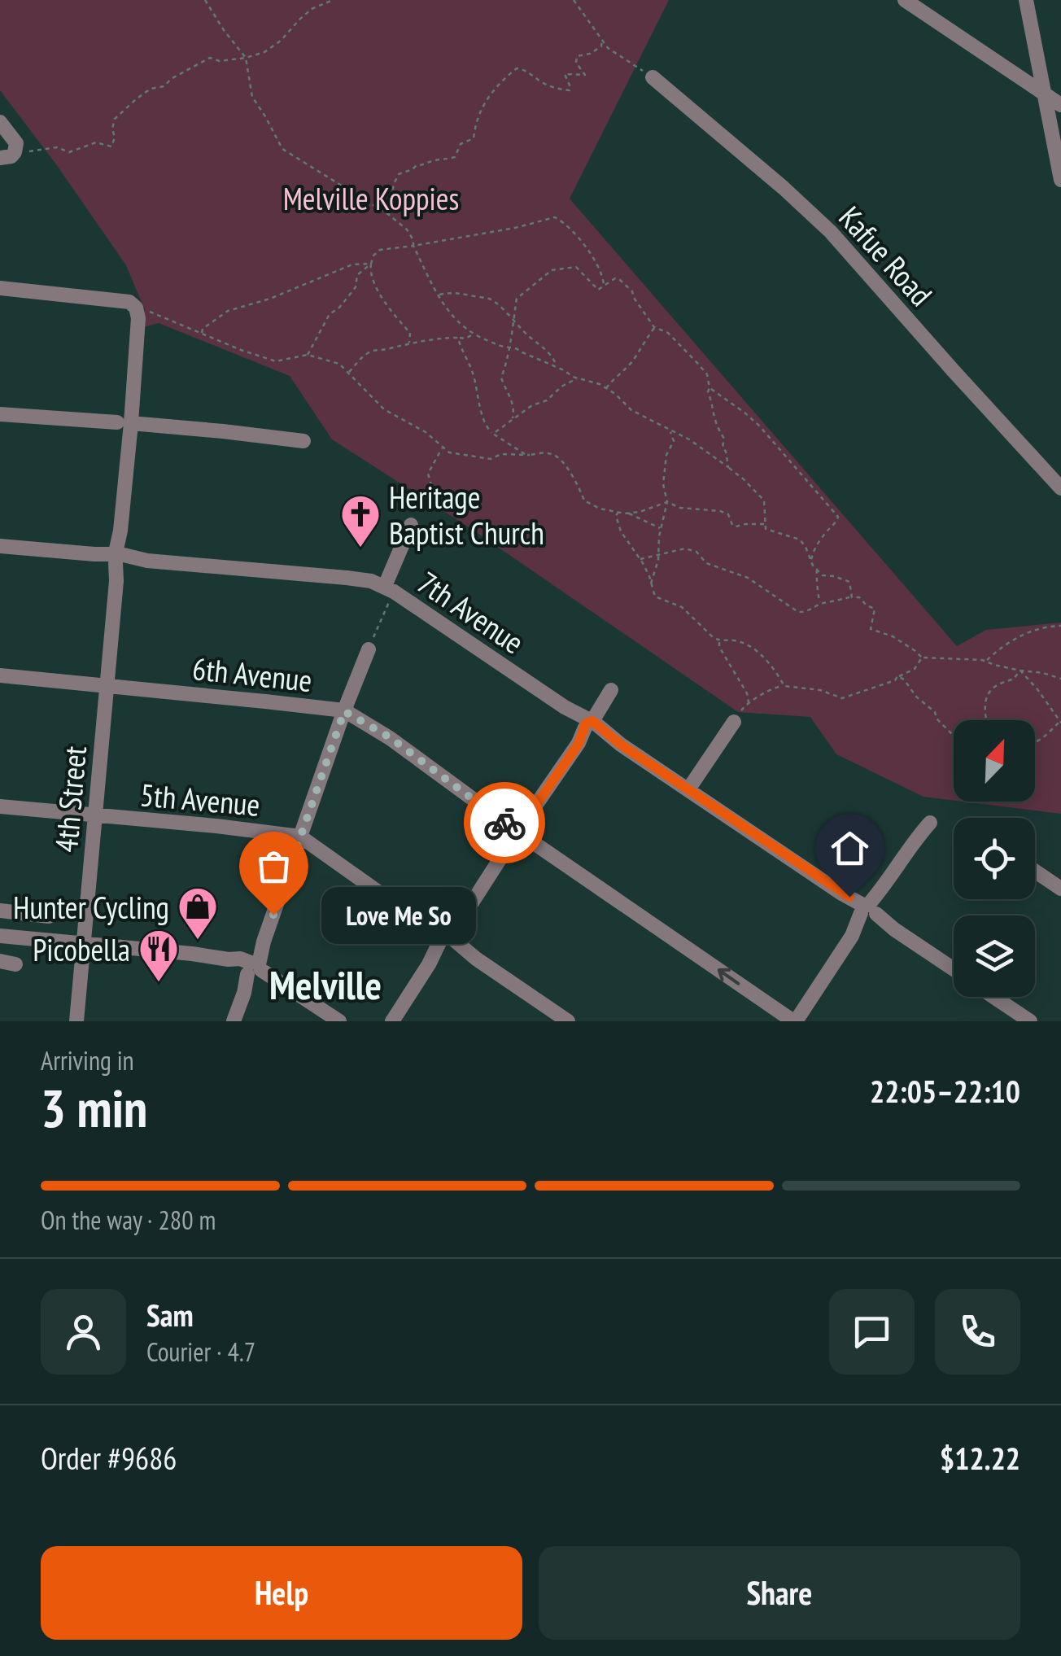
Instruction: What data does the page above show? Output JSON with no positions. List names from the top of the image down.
{
  "streets": {
    "street": [
      "Kafue Road",
      "7th Avenue",
      "6th Avenue",
      "4th Street",
      "5th Avenue"
    ]
  },
  "crossings": [
    ["7th Avenue", "4th Street"],
    ["6th Avenue", "4th Street"],
    ["4th Street", "5th Avenue"]
  ],
  "one_way": ["6th Avenue"],
  "districts": ["Melville"],
  "parks": ["Melville Koppies"],
  "places": {
    "church": ["Heritage Baptist Church"],
    "other": ["Love Me So"],
    "shop": ["Hunter Cycling"],
    "restaurant": ["Picobella"]
  },
  "north": "top right",
  "page": {
    "bubble": "Love Me So",
    "heading": ["3 min", "Arriving in", "22:05–22:10"],
    "panel": [
      "Sam",
      "Courier · 4.7",
      "Order #9686",
      "$12.22"
    ],
    "bar": "On the way · 280 m",
    "buttons": ["Help", "Share"]
  }
}
